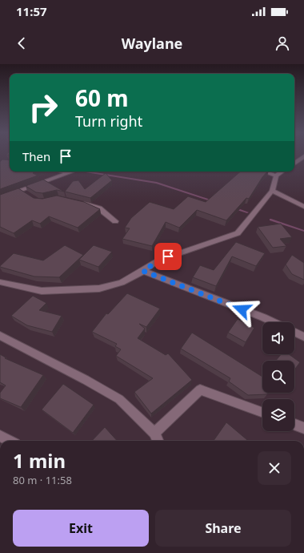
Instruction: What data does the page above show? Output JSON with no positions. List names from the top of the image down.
{
  "page": {
    "status": "11:57",
    "header": "Waylane",
    "turn": ["60 m", "Turn right"],
    "then": "Then",
    "heading": ["1 min", "80 m · 11:58"],
    "buttons": ["Exit", "Share"]
  }
}
